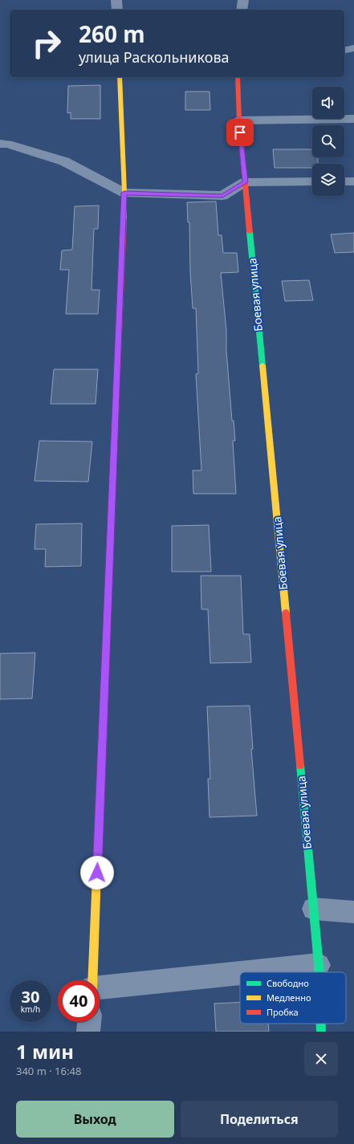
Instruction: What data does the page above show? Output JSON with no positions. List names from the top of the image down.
{
  "streets": {
    "street": ["Боевая улица"]
  },
  "legend": ["Свободно", "Медленно", "Пробка"],
  "page": {
    "turn": ["260 m", "улица Раскольникова"],
    "speed": "30 km/h",
    "limit": "40",
    "heading": ["1 мин", "340 m · 16:48"],
    "buttons": ["Выход", "Поделиться"]
  }
}
